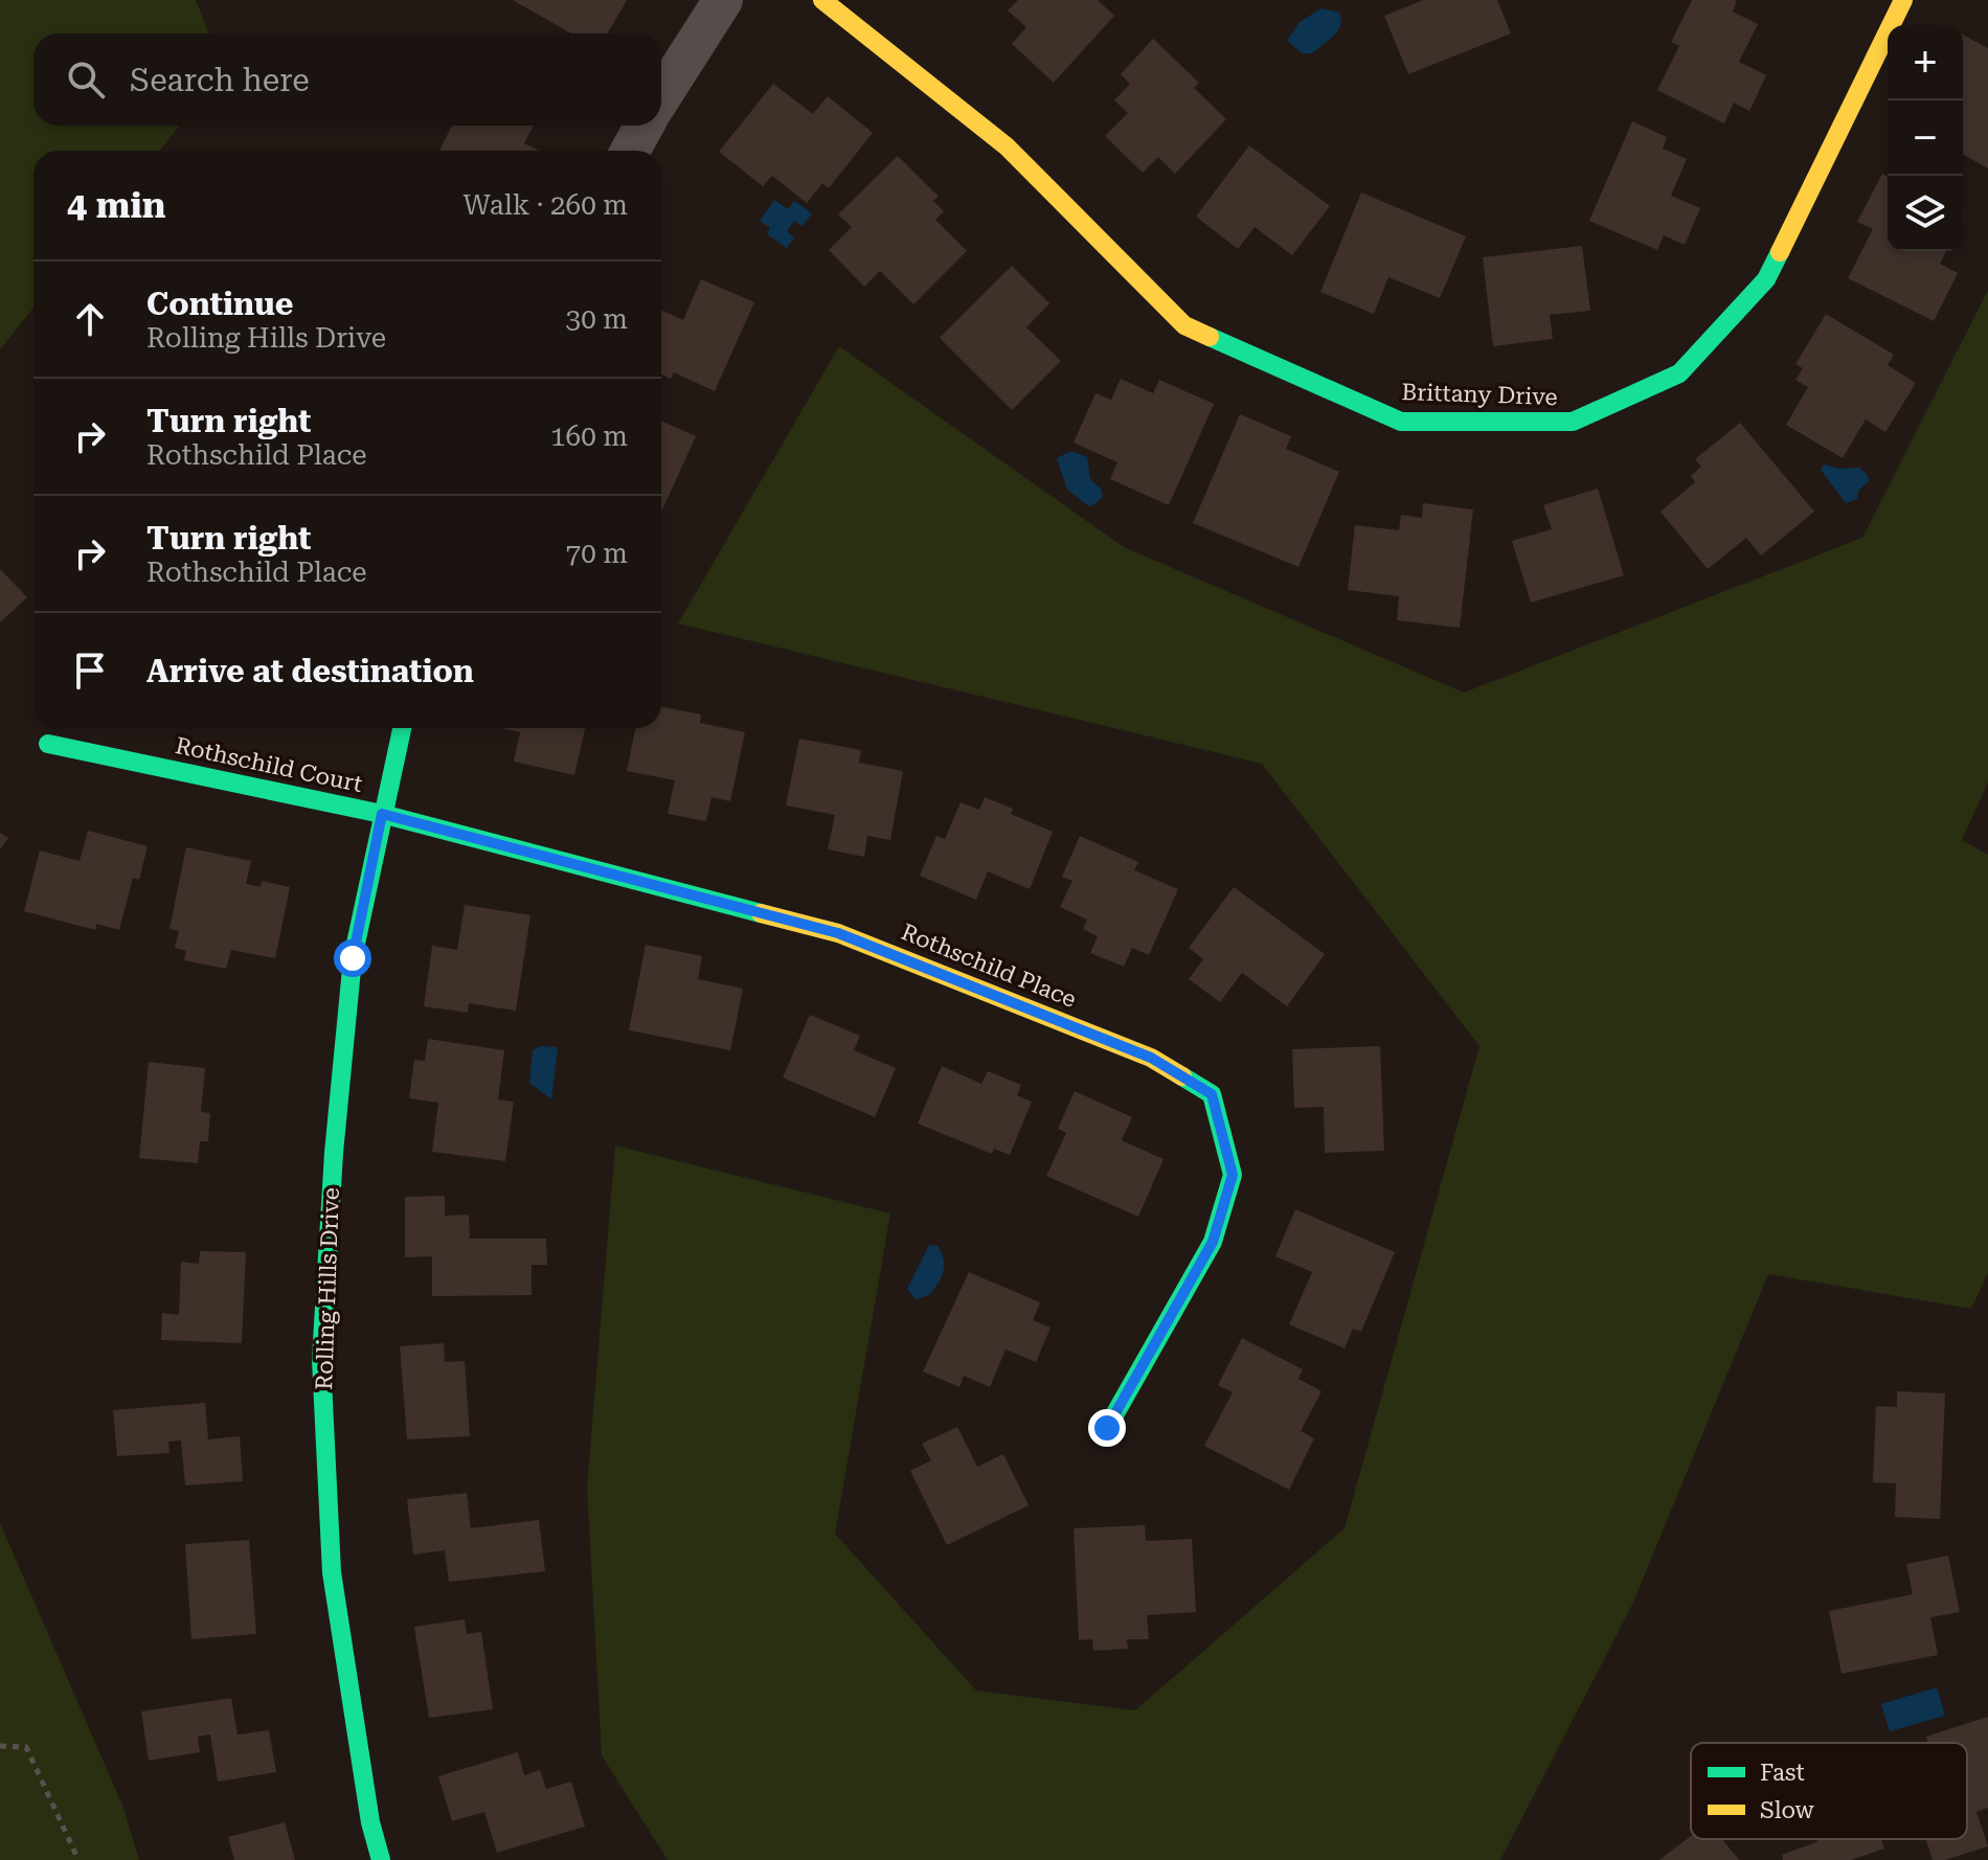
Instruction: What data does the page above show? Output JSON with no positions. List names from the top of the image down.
{
  "streets": {
    "street": [
      "Brittany Drive",
      "Rothschild Court",
      "Rothschild Place",
      "Rolling Hills Drive"
    ]
  },
  "crossings": [
    ["Rothschild Court", "Rothschild Place"],
    ["Rothschild Court", "Rolling Hills Drive"],
    ["Rothschild Place", "Rolling Hills Drive"]
  ],
  "legend": ["Fast", "Slow"],
  "page": {
    "map_buttons": ["+", "−"],
    "search": "Search here",
    "heading": ["4 min", "Walk · 260 m"],
    "list": [
      ["Continue", "Rolling Hills Drive", "30 m"],
      ["Turn right", "Rothschild Place", "160 m"],
      ["Turn right", "Rothschild Place", "70 m"],
      "Arrive at destination"
    ]
  }
}
